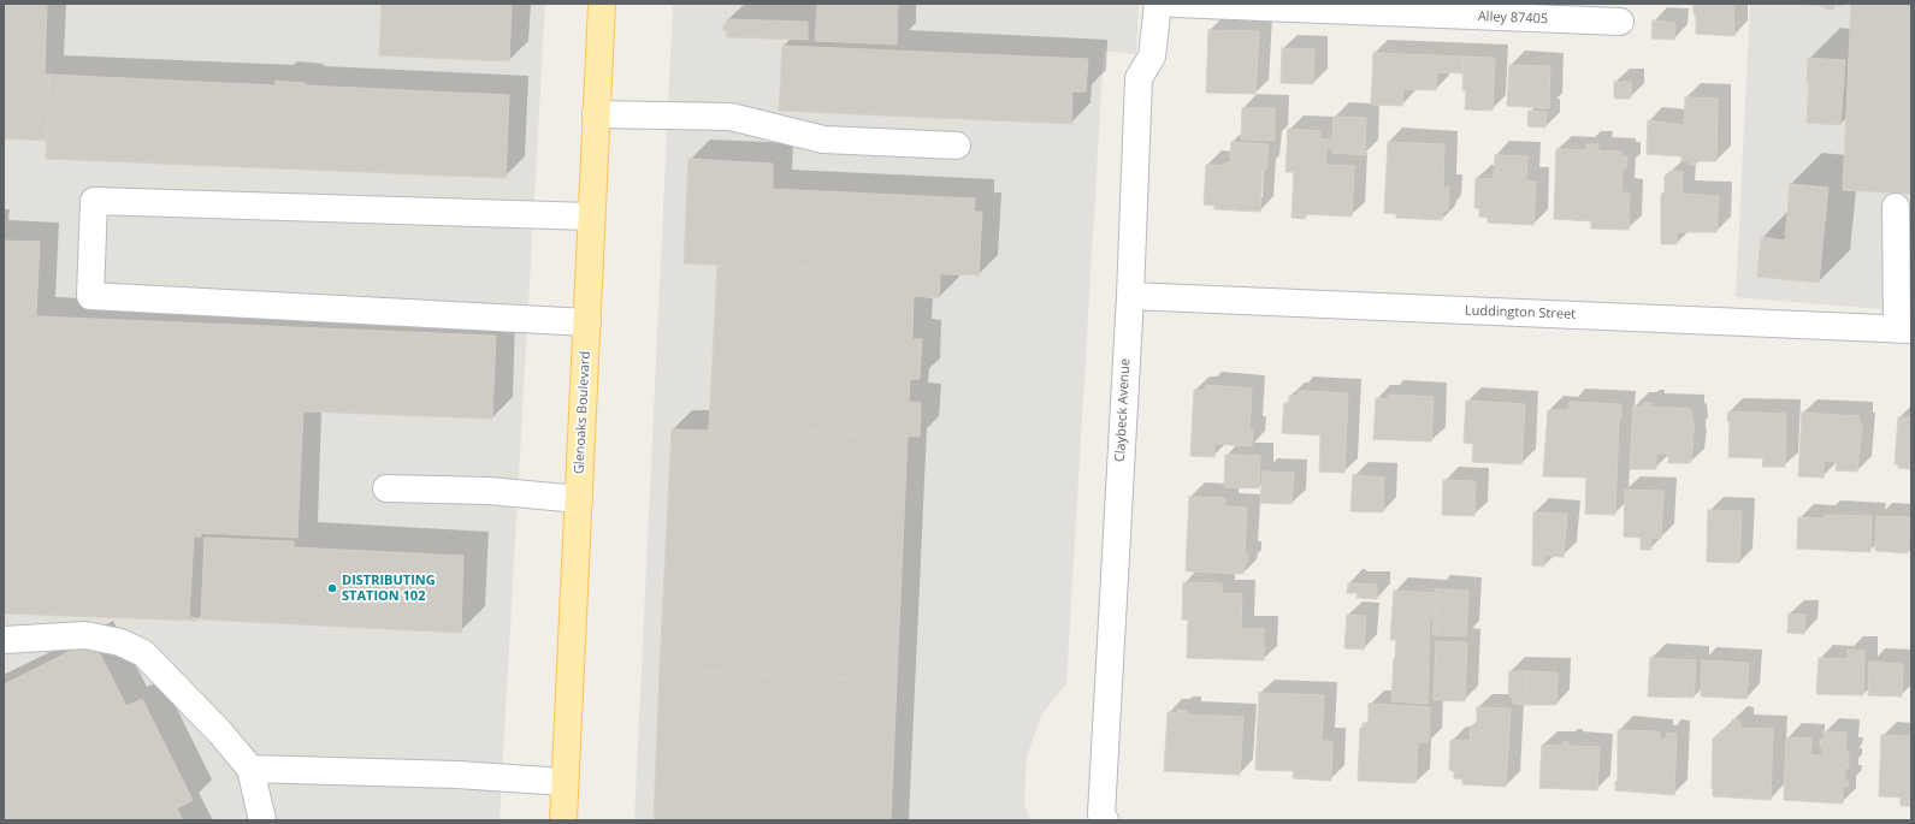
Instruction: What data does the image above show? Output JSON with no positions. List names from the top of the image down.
{
  "streets": {
    "main road": ["Glenoaks Boulevard"],
    "street": ["Alley 87405", "Luddington Street", "Claybeck Avenue"]
  },
  "crossings": [
    ["Luddington Street", "Claybeck Avenue"]
  ],
  "places": ["DISTRIBUTING STATION 102"]
}
